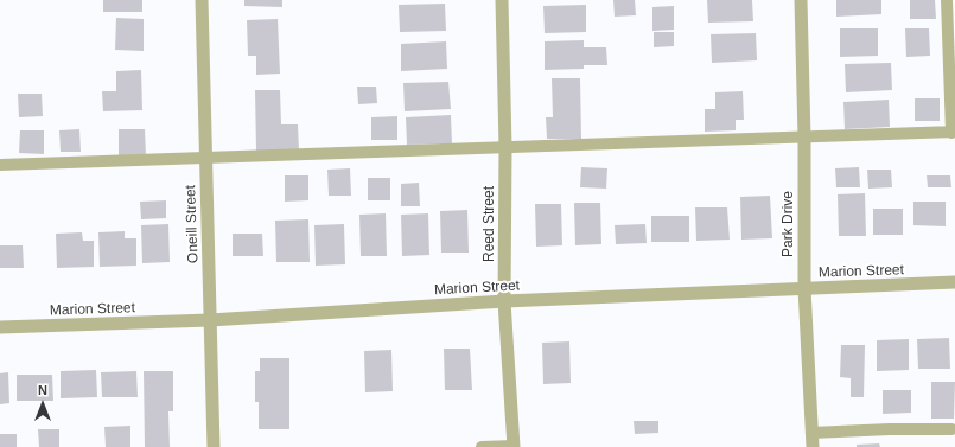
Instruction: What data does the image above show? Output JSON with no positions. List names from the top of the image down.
{
  "streets": {
    "street": [
      "Oneill Street",
      "Reed Street",
      "Park Drive",
      "Marion Street"
    ]
  },
  "crossings": [
    ["Oneill Street", "Marion Street"],
    ["Reed Street", "Marion Street"],
    ["Park Drive", "Marion Street"]
  ],
  "north": "top"
}
